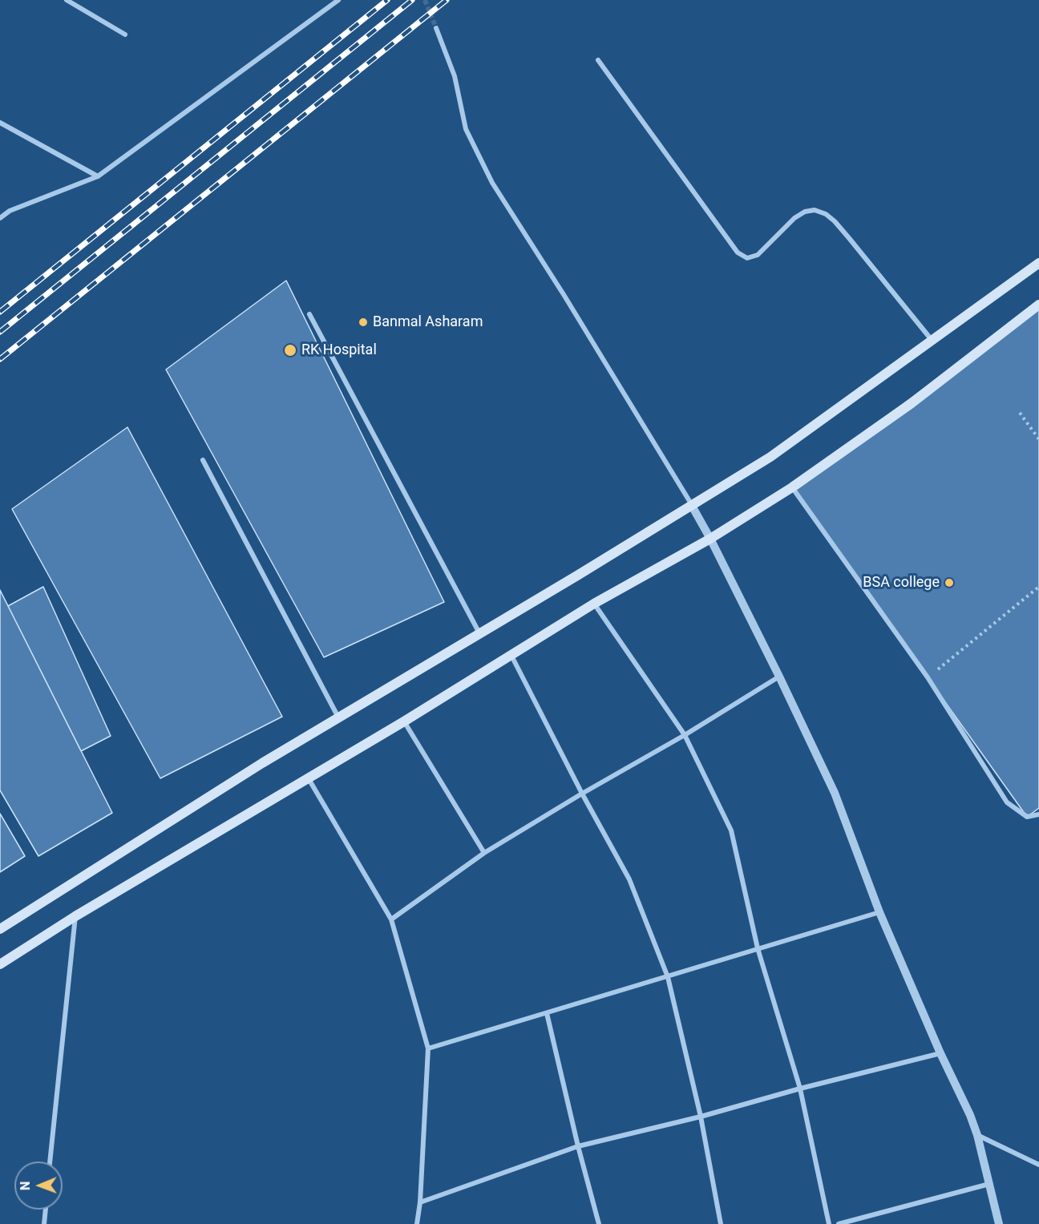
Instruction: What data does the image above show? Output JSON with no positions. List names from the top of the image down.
{
  "places": ["Banmal Asharam", "RK Hospital", "BSA college"],
  "north": "left"
}
